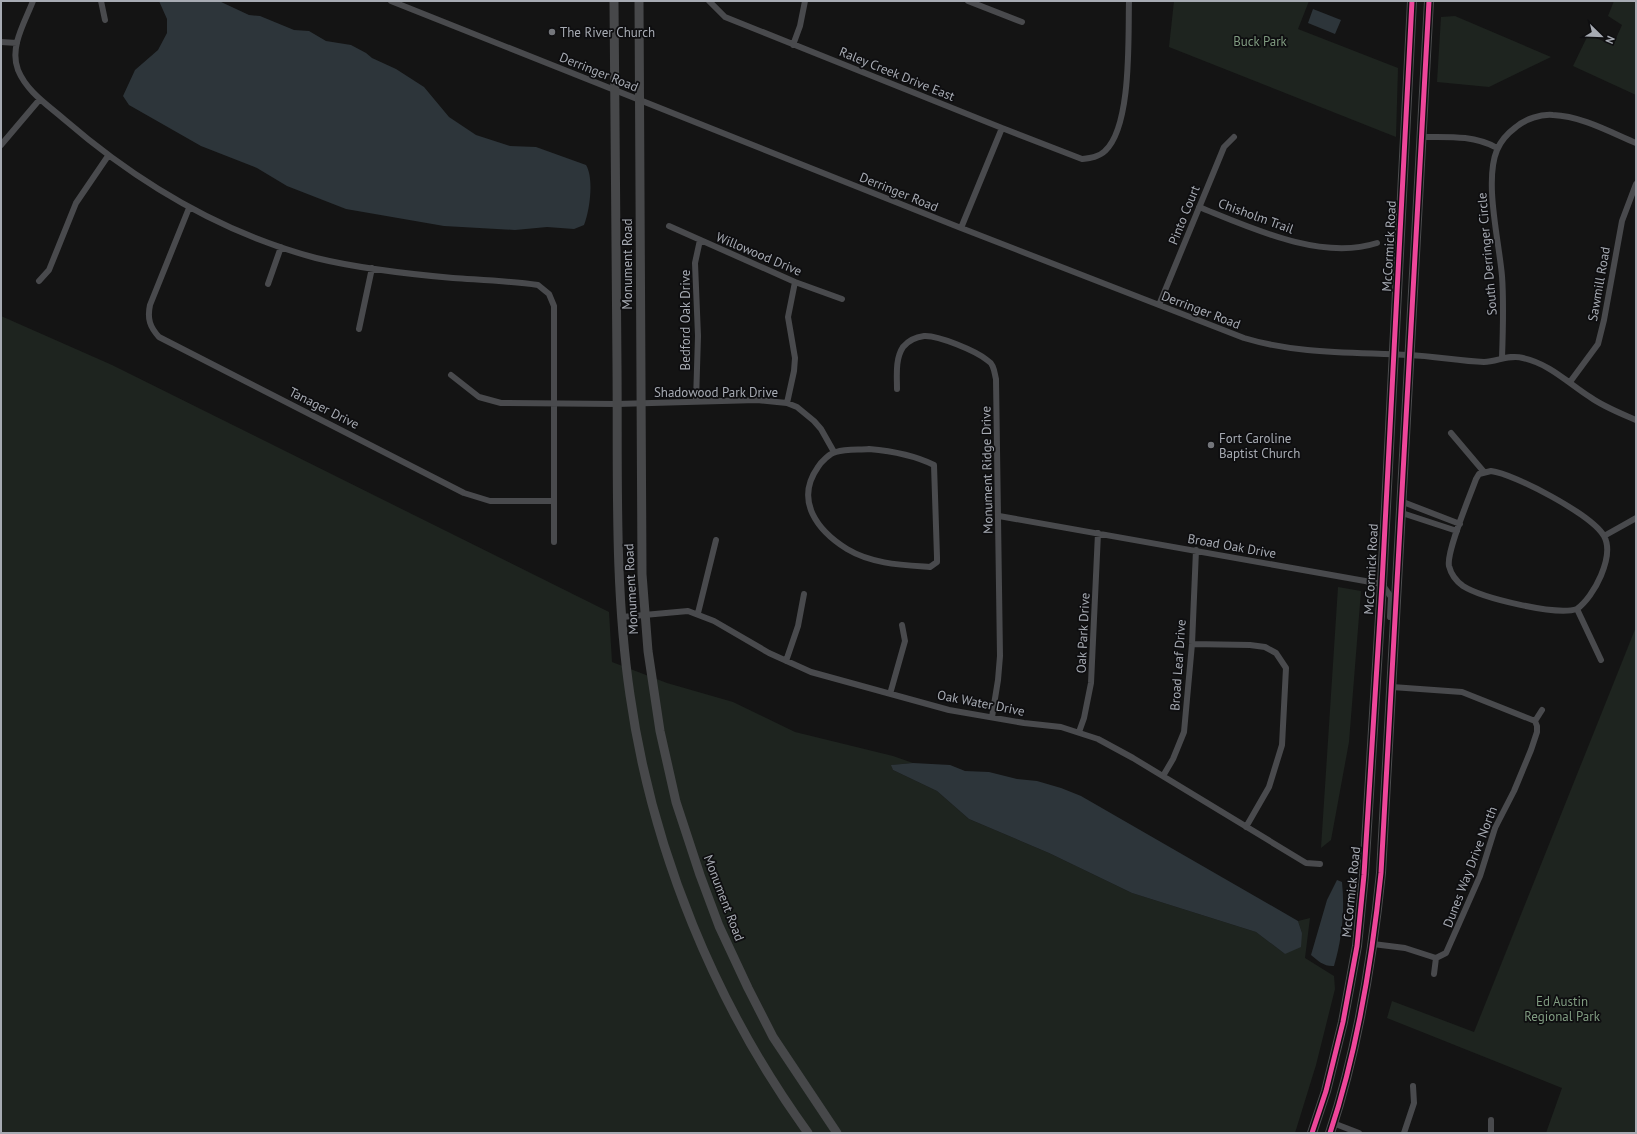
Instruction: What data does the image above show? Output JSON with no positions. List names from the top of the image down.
{
  "streets": {
    "main road": ["McCormick Road", "Monument Road"],
    "street": [
      "Derringer Road",
      "Raley Creek Drive East",
      "Pinto Court",
      "Chisholm Trail",
      "Willowood Drive",
      "South Derringer Circle",
      "Sawmill Road",
      "Bedford Oak Drive",
      "Shadowood Park Drive",
      "Tanager Drive",
      "Monument Ridge Drive",
      "Broad Oak Drive",
      "Oak Park Drive",
      "Broad Leaf Drive",
      "Oak Water Drive",
      "Dunes Way Drive North"
    ]
  },
  "crossings": [
    ["Derringer Road", "Pinto Court"],
    ["Derringer Road", "McCormick Road"],
    ["Derringer Road", "South Derringer Circle"],
    ["Derringer Road", "Monument Road"],
    ["Derringer Road", "Sawmill Road"],
    ["Pinto Court", "Chisholm Trail"],
    ["McCormick Road", "Broad Oak Drive"],
    ["Willowood Drive", "Bedford Oak Drive"],
    ["Monument Road", "Shadowood Park Drive"],
    ["Monument Road", "Oak Water Drive"],
    ["Bedford Oak Drive", "Shadowood Park Drive"],
    ["Monument Ridge Drive", "Broad Oak Drive"],
    ["Monument Ridge Drive", "Oak Water Drive"],
    ["Broad Oak Drive", "Oak Park Drive"],
    ["Broad Oak Drive", "Broad Leaf Drive"],
    ["Oak Park Drive", "Oak Water Drive"],
    ["Broad Leaf Drive", "Oak Water Drive"]
  ],
  "parks": ["Buck Park", "Ed Austin Regional Park"],
  "places": ["The River Church", "Fort Caroline Baptist Church"],
  "north": "bottom right"
}
